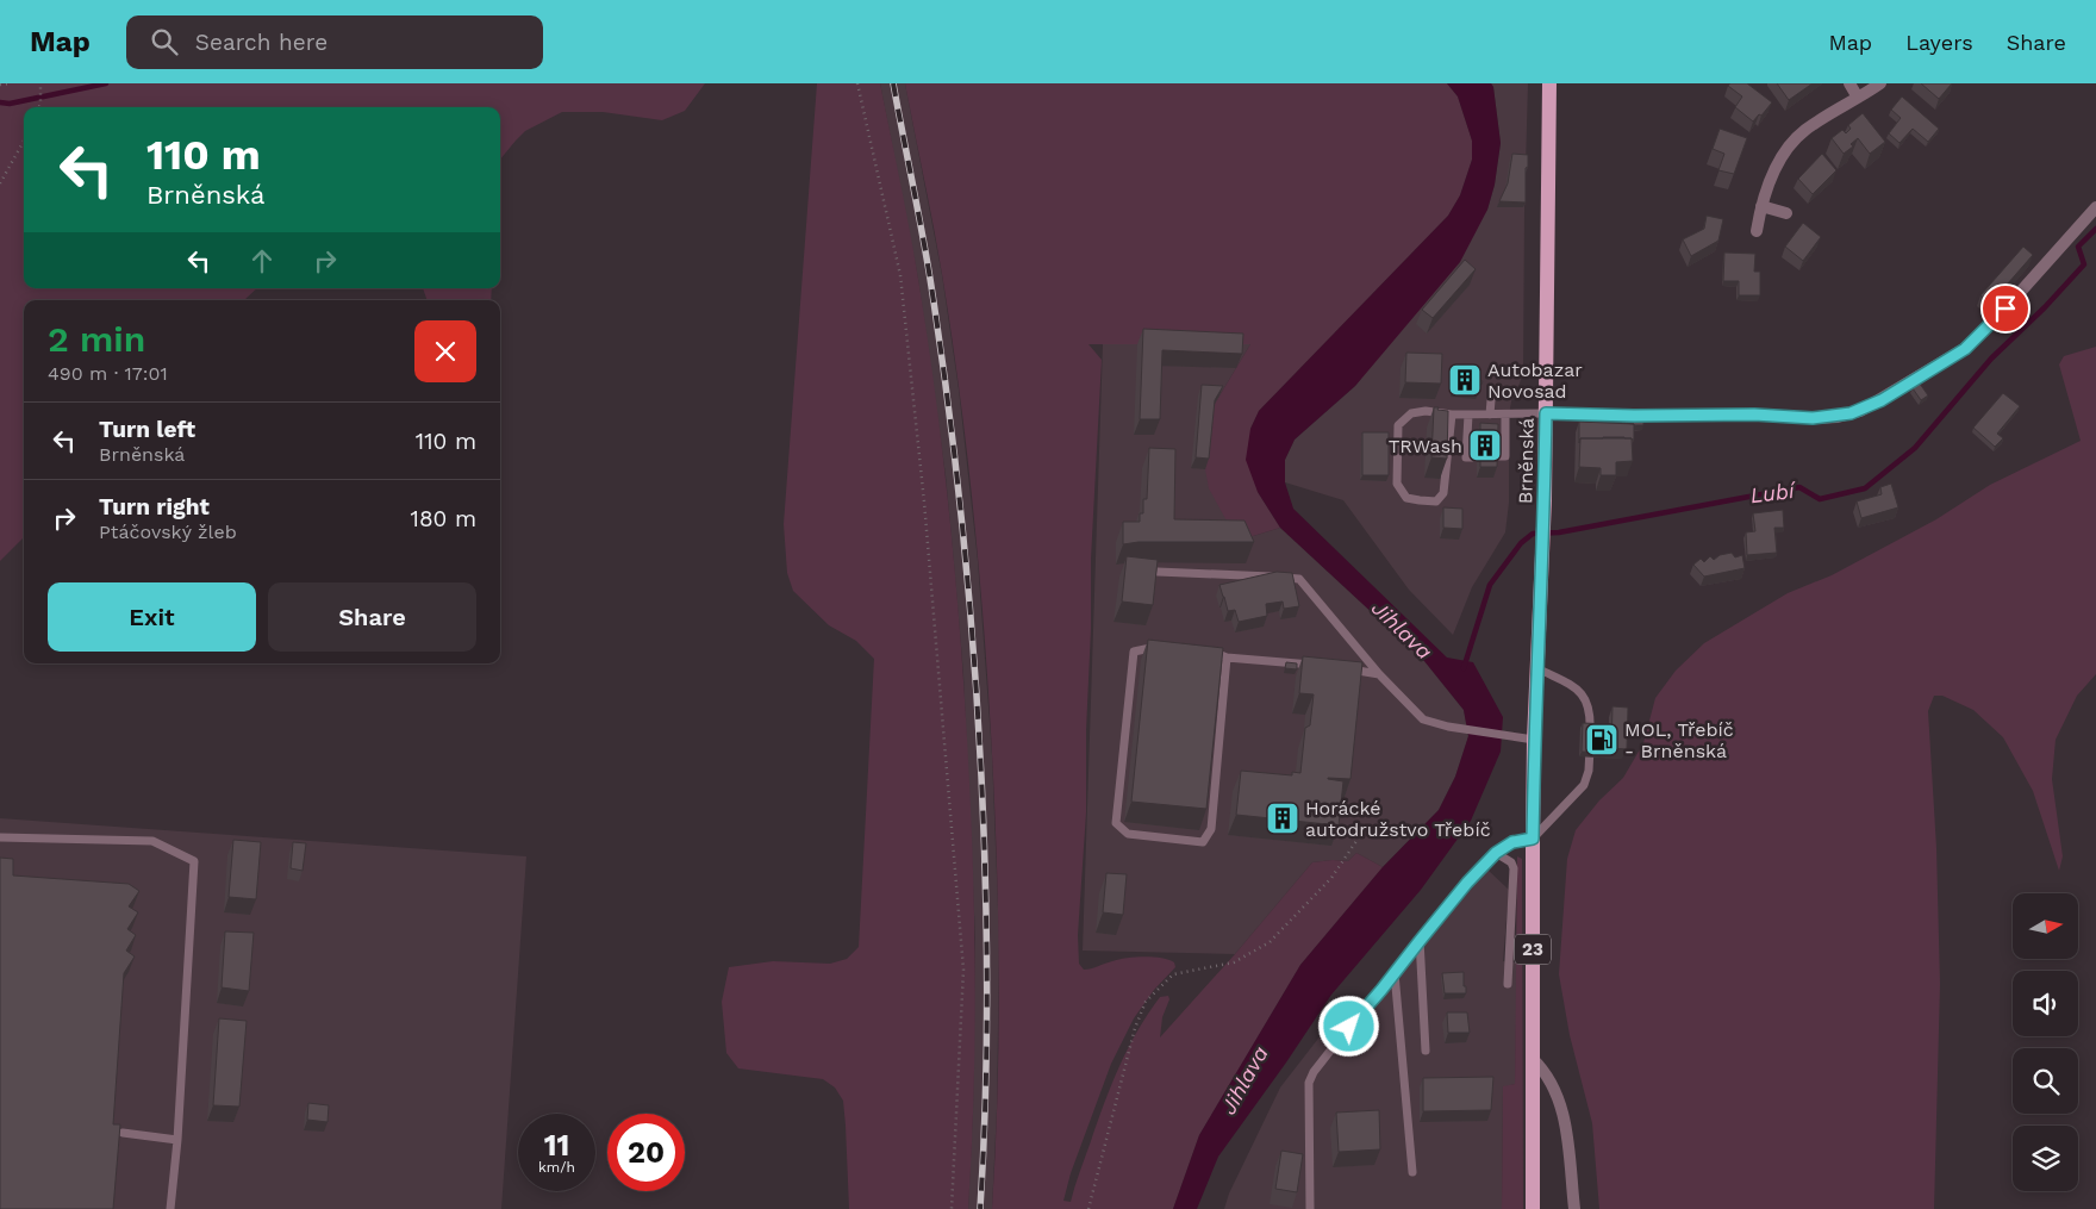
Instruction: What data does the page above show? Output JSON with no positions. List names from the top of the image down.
{
  "streets": {
    "main road": ["Brněnská", "23"]
  },
  "crossings": [
    ["Brněnská", "23"]
  ],
  "water": ["Lubí", "Jihlava"],
  "places": {
    "building": ["Autobazar Novosad", "TRWash", "Horácké autodružstvo Třebíč"],
    "fuel station": ["MOL, Třebíč - Brněnská"]
  },
  "north": "right",
  "page": {
    "header": "Map",
    "search": "Search here",
    "nav": ["Map", "Layers", "Share"],
    "turn": ["110 m", "Brněnská"],
    "heading": ["2 min", "490 m · 17:01"],
    "list": [
      {
        "name": "Turn left",
        "note": "Brněnská",
        "value": "110 m"
      },
      {
        "name": "Turn right",
        "note": "Ptáčovský žleb",
        "value": "180 m"
      }
    ],
    "buttons": ["Exit", "Share"],
    "speed": "11 km/h",
    "limit": "20"
  }
}
